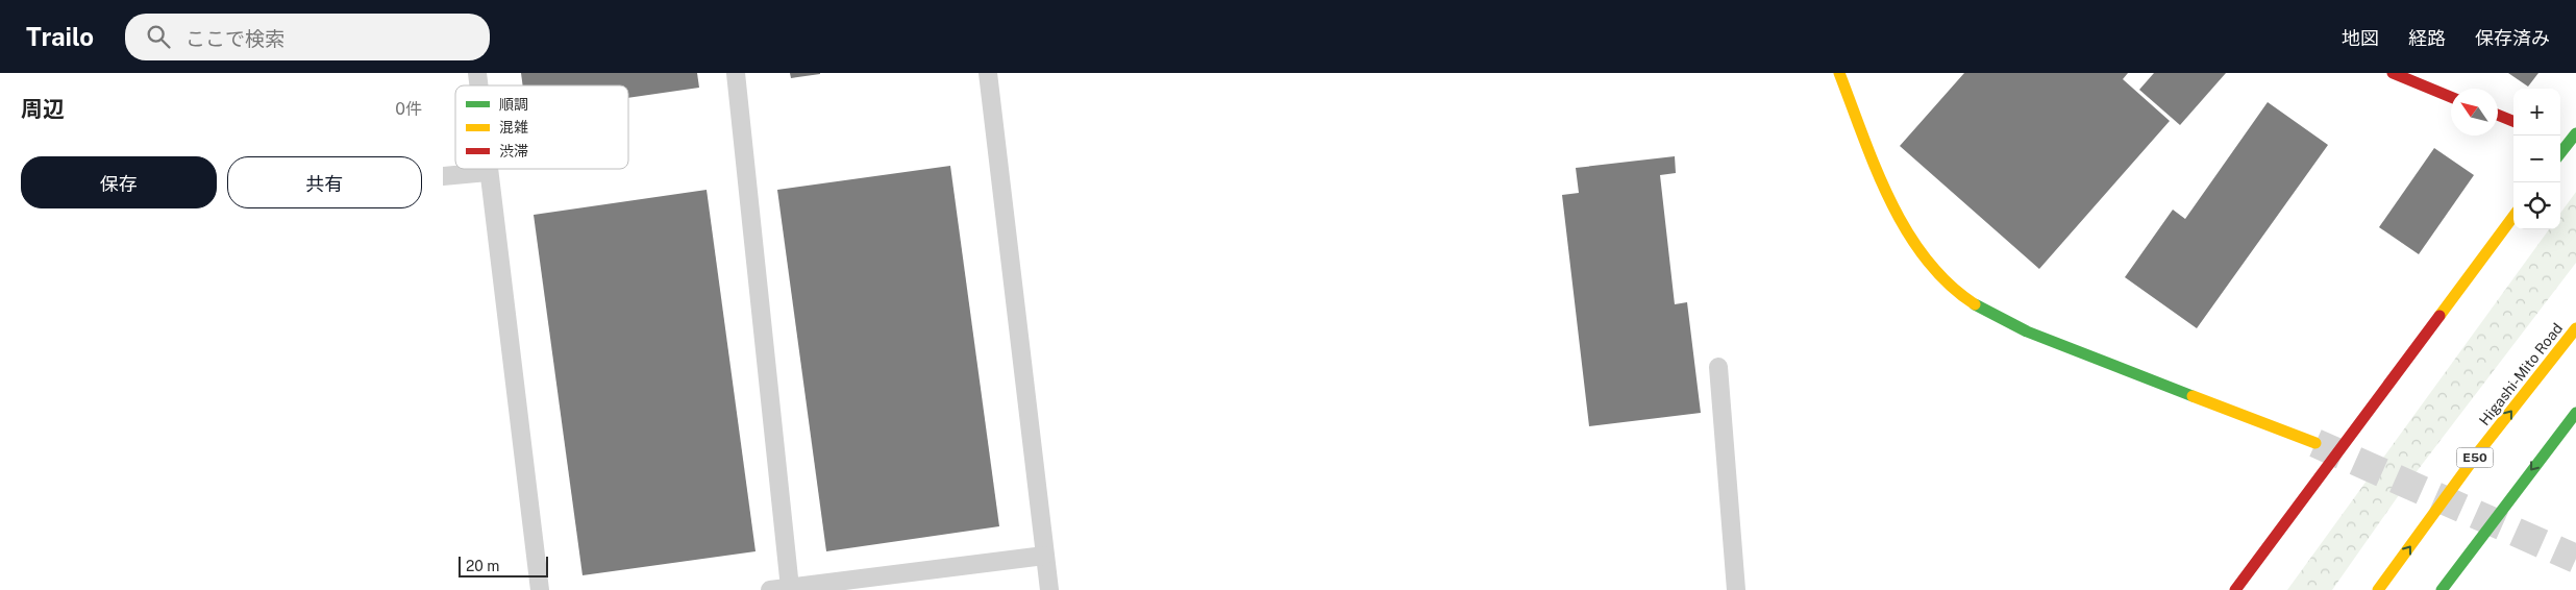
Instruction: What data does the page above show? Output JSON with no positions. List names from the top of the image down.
{
  "streets": {
    "main road": ["Higashi-Mito Road", "E50"]
  },
  "legend": ["順調", "混雑", "渋滞"],
  "scale_bar": "20 m",
  "north": "top left",
  "page": {
    "header": "Trailo",
    "search": "ここで検索",
    "nav": ["地図", "経路", "保存済み"],
    "heading": ["周辺", "0件"],
    "map_buttons": ["+", "−"],
    "buttons": ["保存", "共有"],
    "scale": "20 m"
  }
}
